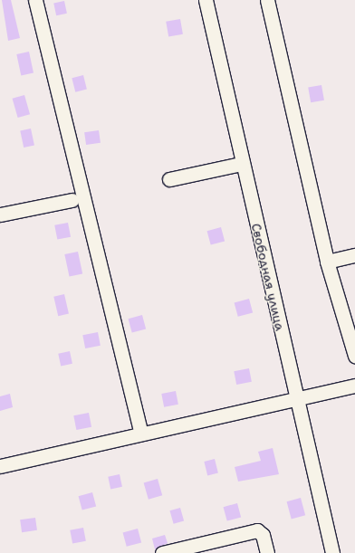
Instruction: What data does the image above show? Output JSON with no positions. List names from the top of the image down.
{
  "streets": {
    "street": ["Свободная улица"]
  }
}
